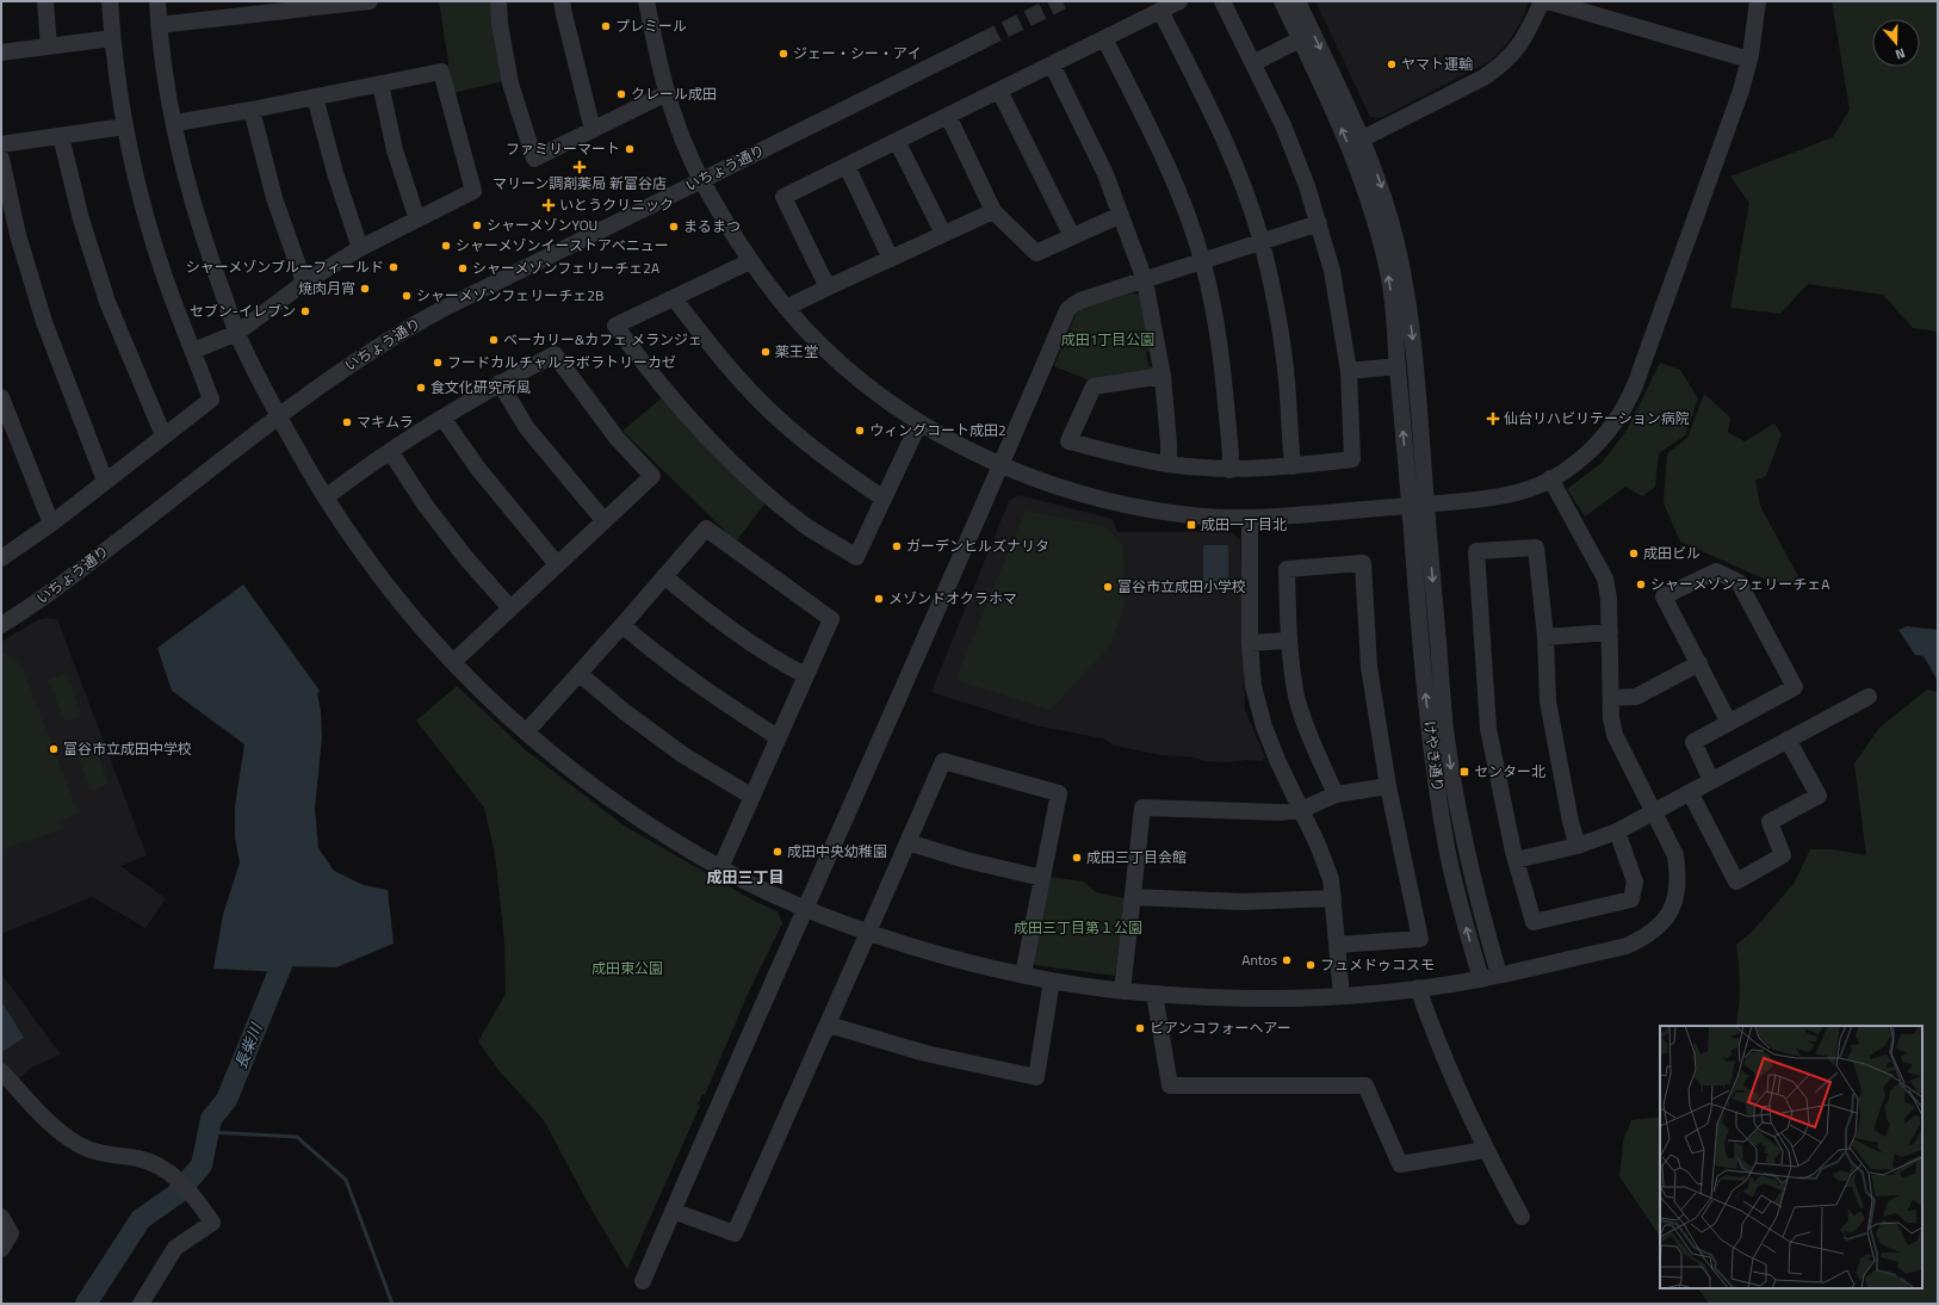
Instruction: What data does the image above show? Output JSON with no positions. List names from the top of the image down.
{
  "streets": {
    "street": ["いちょう通り", "けやき通り"]
  },
  "districts": ["成田三丁目"],
  "water": ["長柴川"],
  "parks": ["成田1丁目公園", "成田三丁目第１公園", "成田東公園"],
  "places": {
    "other": [
      "プレミール",
      "ジェー・シー・アイ",
      "ヤマト運輸",
      "クレール成田",
      "ファミリーマート",
      "シャーメゾンYOU",
      "まるまつ",
      "シャーメゾンイーストアベニュー",
      "シャーメゾンブルーフィールド",
      "シャーメゾンフェリーチェ2A",
      "焼肉月宵",
      "シャーメゾンフェリーチェ2B",
      "セブン-イレブン",
      "ベーカリー&カフェ メランジェ",
      "薬王堂",
      "フードカルチャルラボラトリーカゼ",
      "食文化研究所風",
      "マキムラ",
      "ウィングコート成田2",
      "ガーデンヒルズナリタ",
      "成田ビル",
      "シャーメゾンフェリーチェA",
      "富谷市立成田小学校",
      "メゾンドオクラホマ",
      "富谷市立成田中学校",
      "成田中央幼稚園",
      "成田三丁目会館",
      "Antos",
      "フュメドゥコスモ",
      "ビアンコフォーヘアー"
    ],
    "health": ["マリーン調剤薬局 新富谷店", "いとうクリニック", "仙台リハビリテーション病院"],
    "transit": ["成田一丁目北", "センター北"]
  },
  "north": "bottom"
}
